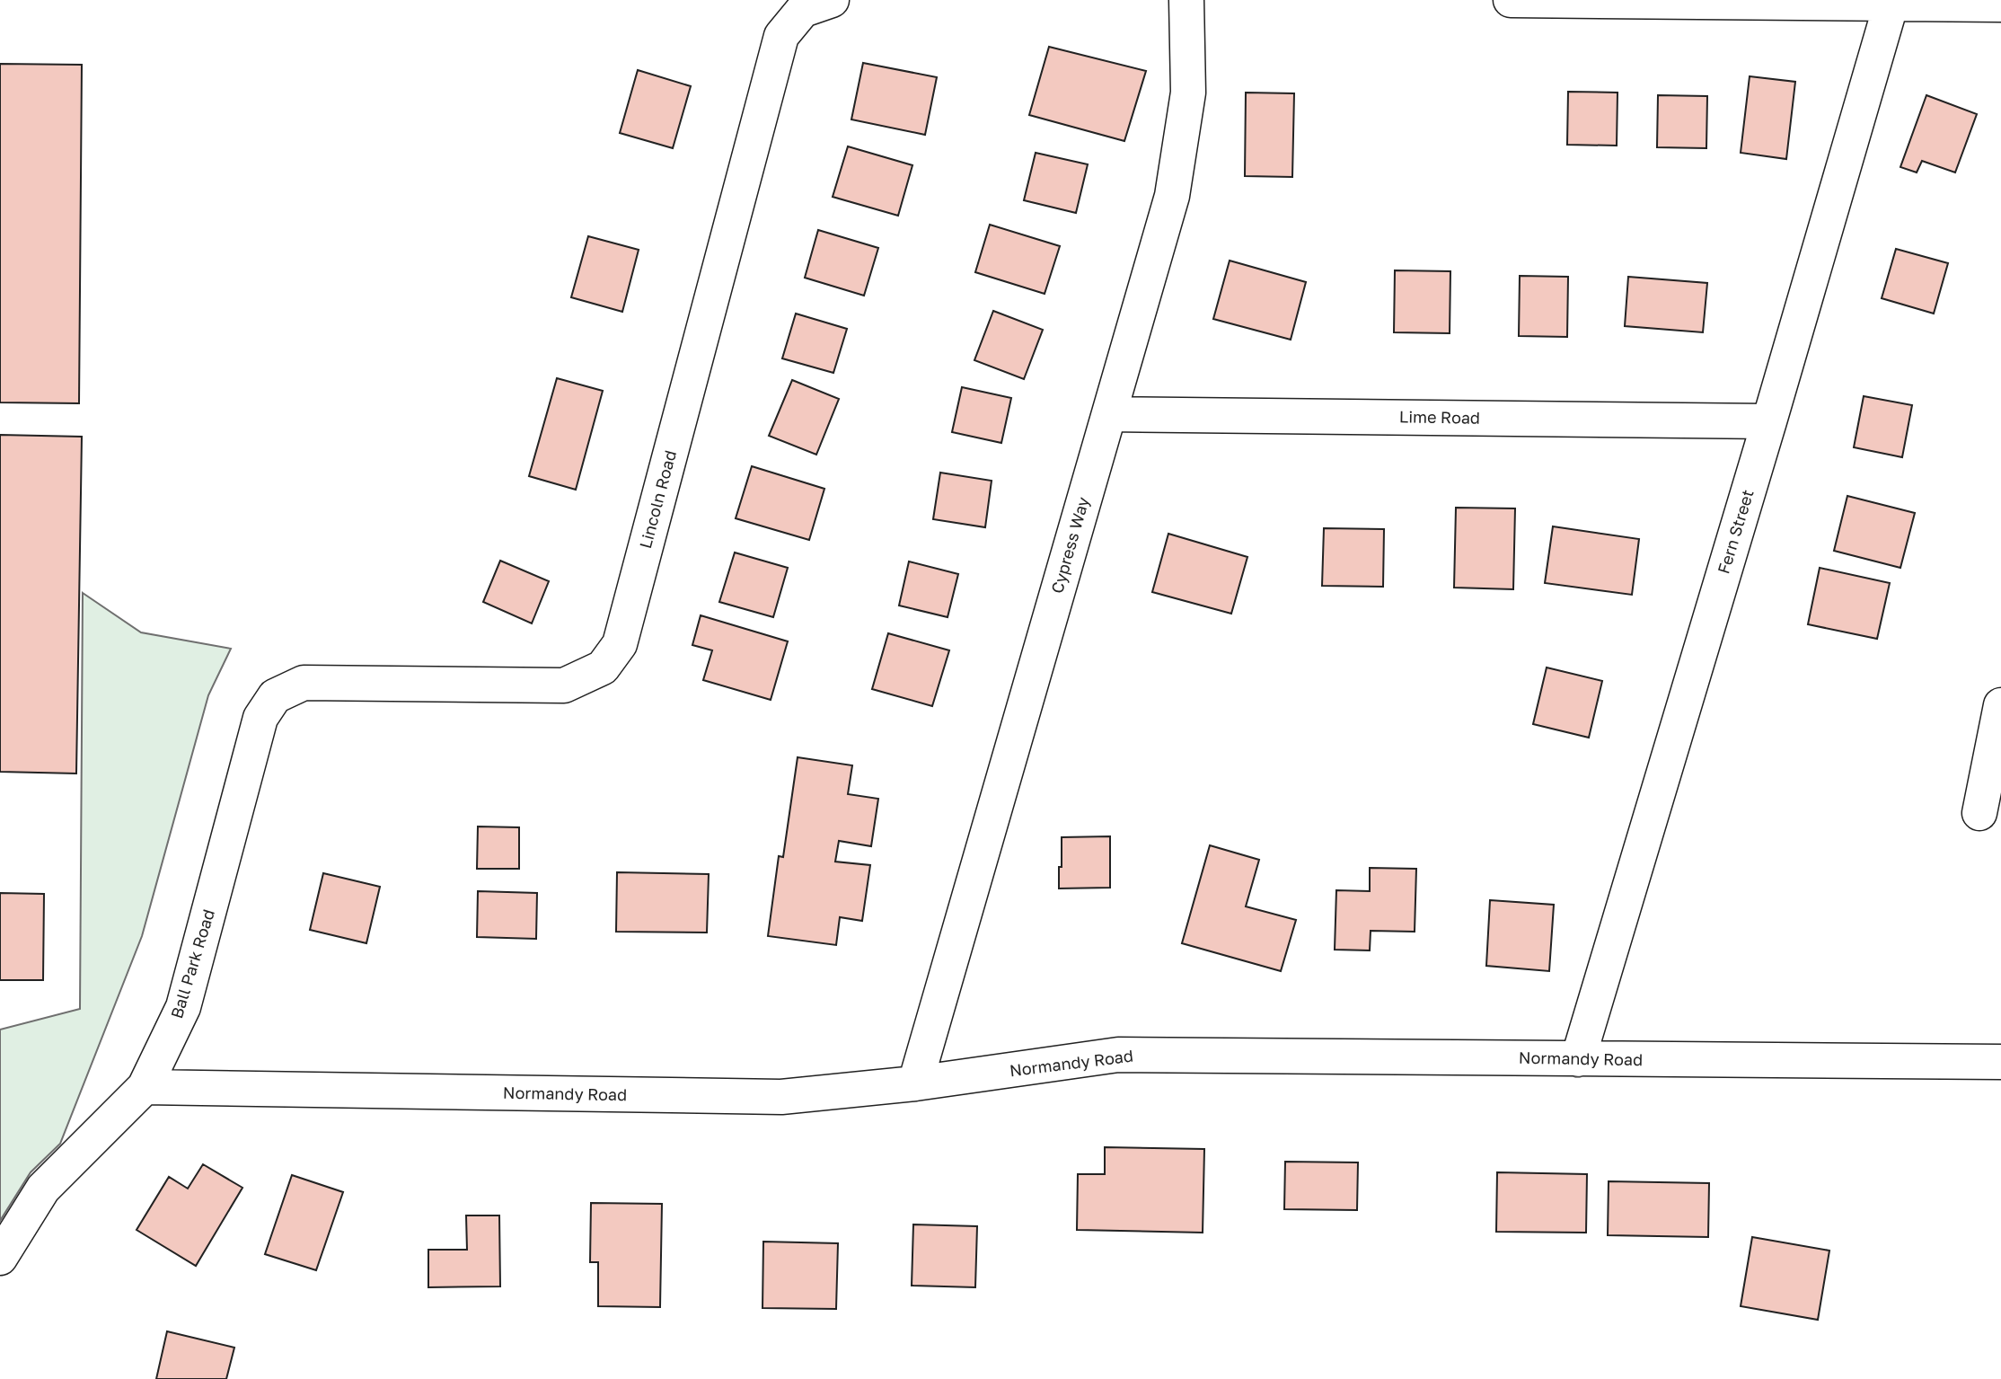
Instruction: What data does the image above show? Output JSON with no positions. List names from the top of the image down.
{
  "streets": {
    "street": [
      "Lime Road",
      "Lincoln Road",
      "Fern Street",
      "Cypress Way",
      "Ball Park Road",
      "Normandy Road"
    ]
  },
  "crossings": [
    ["Lime Road", "Fern Street"],
    ["Lime Road", "Cypress Way"],
    ["Lincoln Road", "Ball Park Road"],
    ["Fern Street", "Normandy Road"],
    ["Cypress Way", "Normandy Road"],
    ["Ball Park Road", "Normandy Road"]
  ]
}
